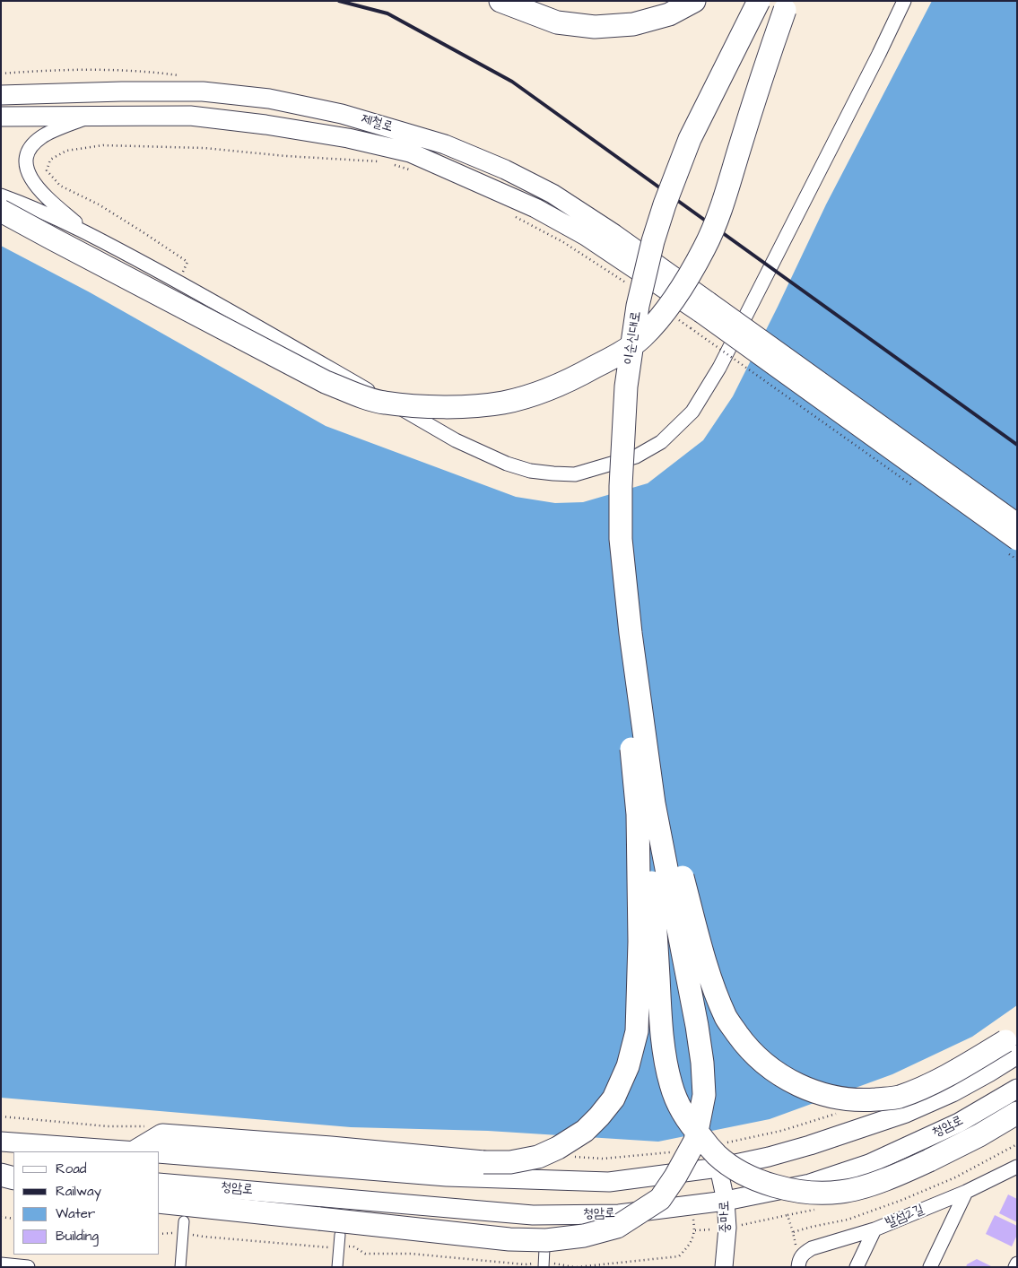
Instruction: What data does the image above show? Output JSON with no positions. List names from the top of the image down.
{
  "streets": {
    "highway": ["이순신대로"],
    "main road": ["제철로", "청암로"],
    "street": ["중마로", "발섬2길"]
  },
  "crossings": [
    ["청암로", "중마로"]
  ],
  "legend": [
    "Road",
    "Railway",
    "Water",
    "Building"
  ]
}
